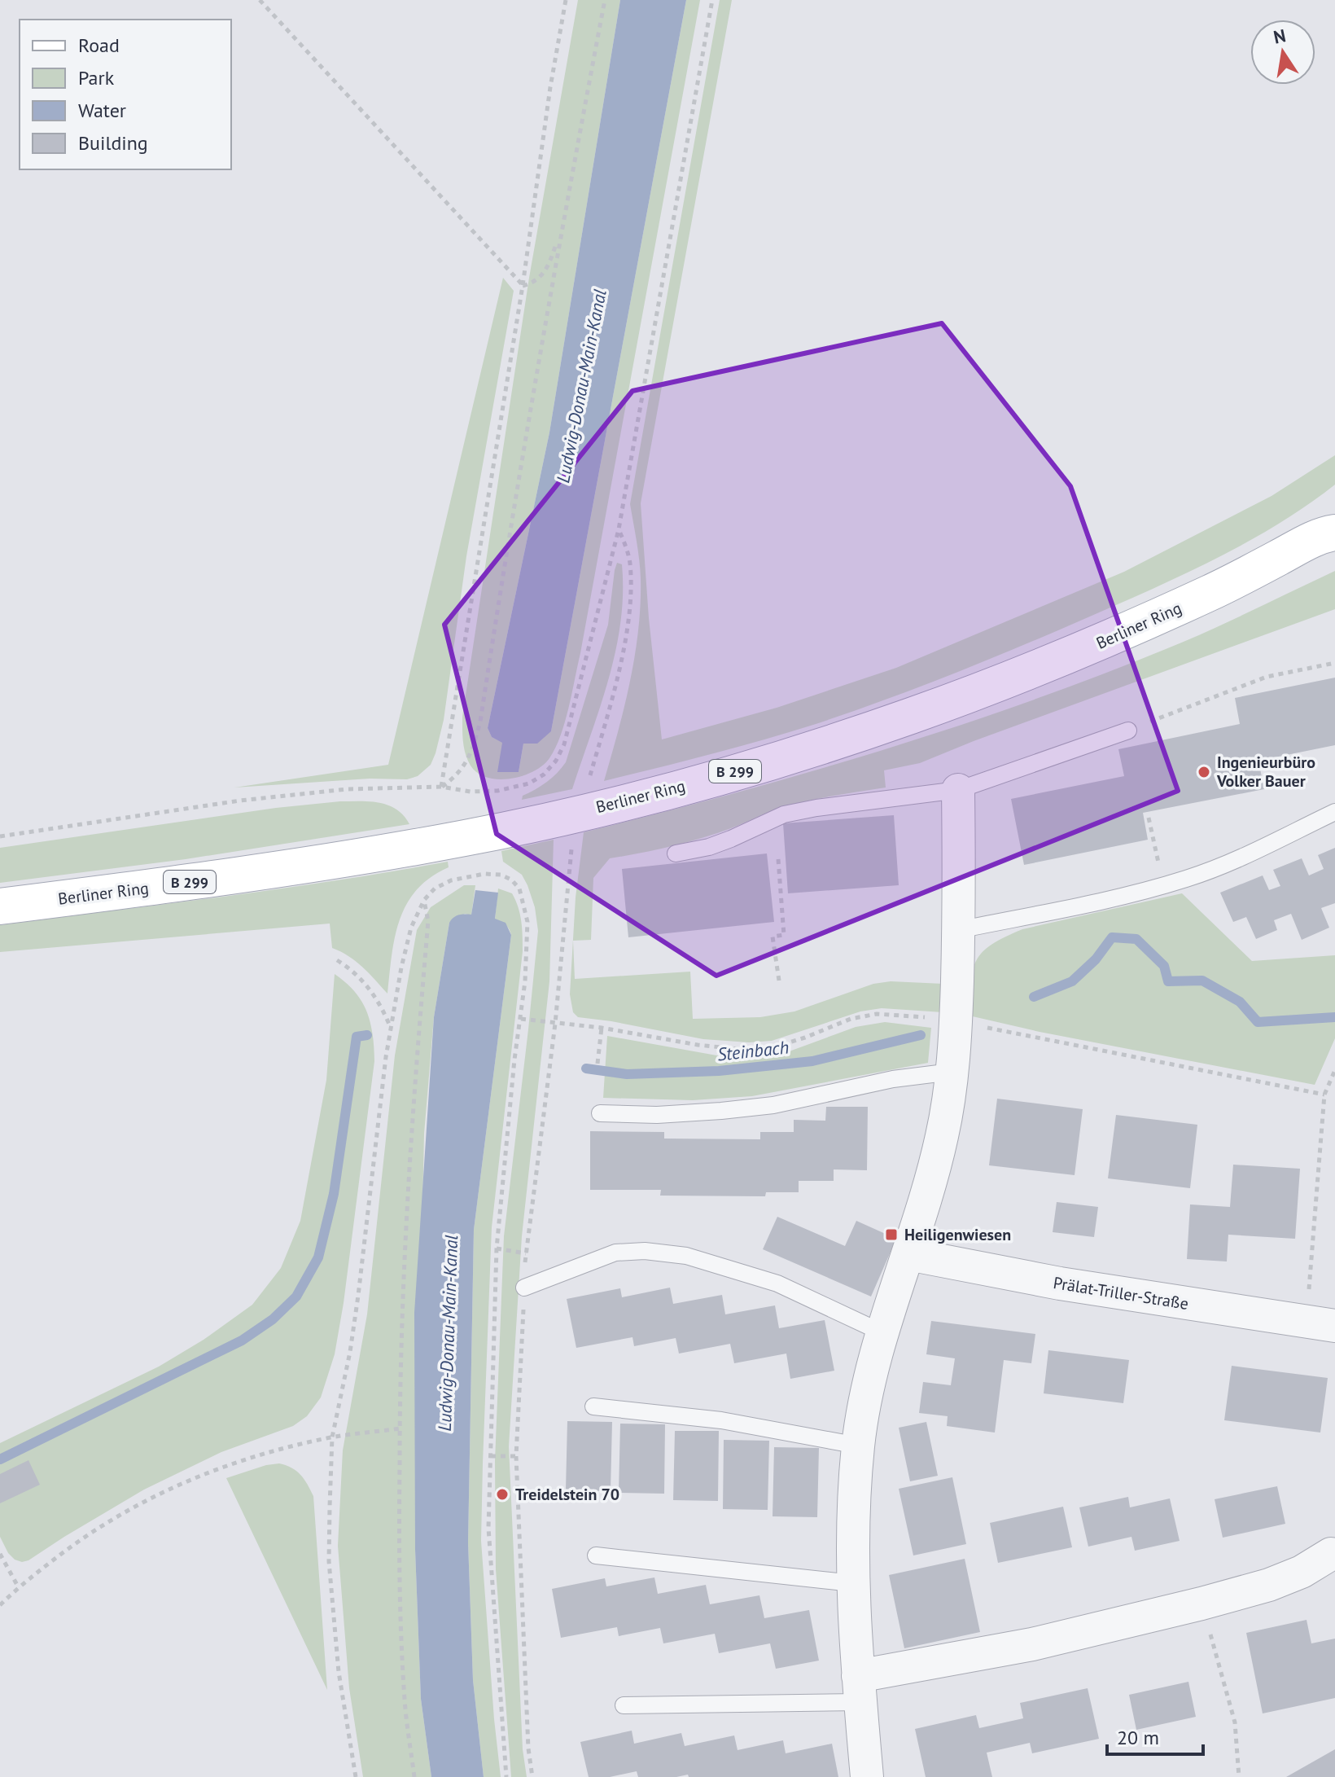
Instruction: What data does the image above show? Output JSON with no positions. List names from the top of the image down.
{
  "streets": {
    "main road": ["Berliner Ring", "B 299"],
    "street": ["Prälat-Triller-Straße"]
  },
  "water": ["Ludwig-Donau-Main-Kanal", "Steinbach"],
  "places": {
    "other": ["Ingenieurbüro Volker Bauer", "Treidelstein 70"],
    "transit": ["Heiligenwiesen"]
  },
  "legend": [
    "Road",
    "Park",
    "Water",
    "Building"
  ],
  "scale_bar": "20 m",
  "north": "top"
}
